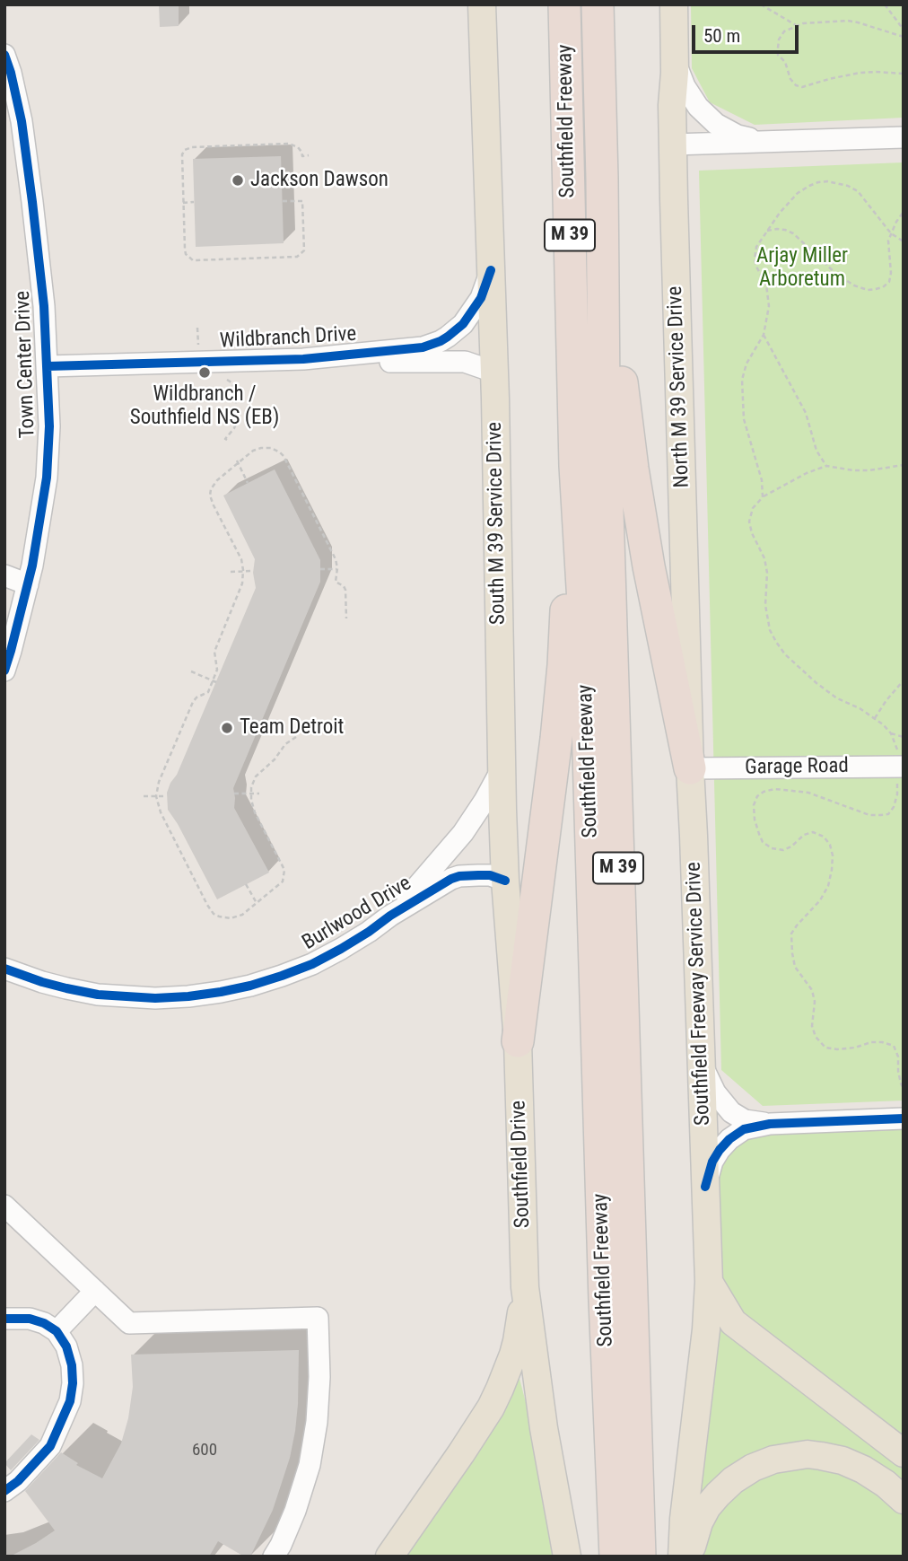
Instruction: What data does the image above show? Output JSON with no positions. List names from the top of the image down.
{
  "streets": {
    "highway": ["Southfield Freeway", "M 39"],
    "main road": [
      "North M 39 Service Drive",
      "South M 39 Service Drive",
      "Southfield Freeway Service Drive",
      "Southfield Drive"
    ],
    "street": [
      "Wildbranch Drive",
      "Town Center Drive",
      "Garage Road",
      "Burlwood Drive"
    ]
  },
  "crossings": [
    ["Wildbranch Drive", "Town Center Drive"],
    ["Wildbranch Drive", "South M 39 Service Drive"],
    ["North M 39 Service Drive", "Garage Road"],
    ["North M 39 Service Drive", "Southfield Freeway Service Drive"],
    ["South M 39 Service Drive", "Burlwood Drive"],
    ["South M 39 Service Drive", "Southfield Drive"],
    ["Garage Road", "Southfield Freeway Service Drive"]
  ],
  "parks": ["Arjay Miller Arboretum"],
  "places": ["Jackson Dawson", "Wildbranch / Southfield NS (EB)", "Team Detroit"],
  "house_numbers": ["600"],
  "scale_bar": "50 m"
}
